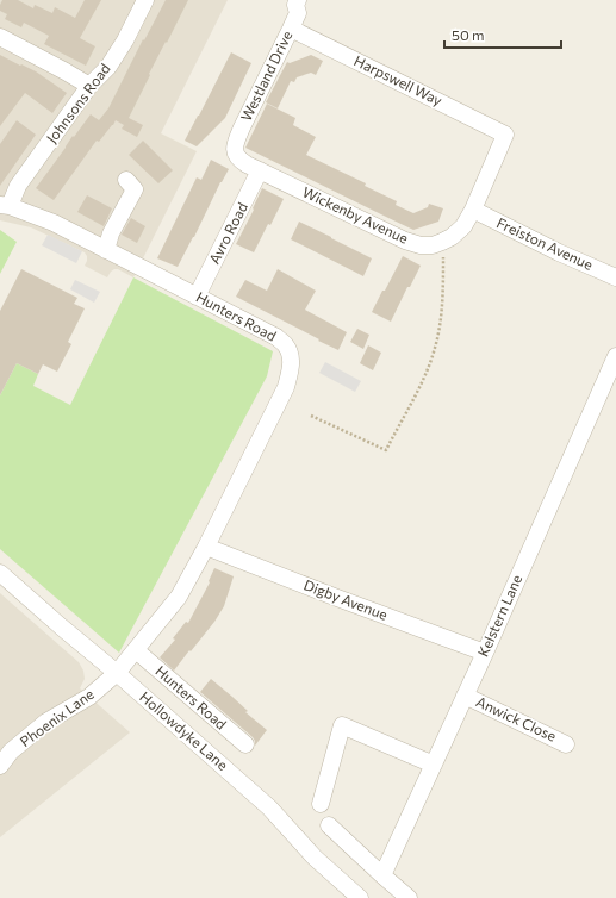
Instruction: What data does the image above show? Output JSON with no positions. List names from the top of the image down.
{
  "streets": {
    "street": [
      "Westland Drive",
      "Harpswell Way",
      "Johnsons Road",
      "Wickenby Avenue",
      "Avro Road",
      "Freiston Avenue",
      "Hunters Road",
      "Digby Avenue",
      "Kelstern Lane",
      "Phoenix Lane",
      "Anwick Close",
      "Hollowdyke Lane"
    ]
  },
  "crossings": [
    ["Westland Drive", "Harpswell Way"],
    ["Westland Drive", "Wickenby Avenue"],
    ["Harpswell Way", "Wickenby Avenue"],
    ["Johnsons Road", "Hunters Road"],
    ["Wickenby Avenue", "Avro Road"],
    ["Wickenby Avenue", "Freiston Avenue"],
    ["Avro Road", "Hunters Road"],
    ["Hunters Road", "Digby Avenue"],
    ["Hunters Road", "Phoenix Lane"],
    ["Hunters Road", "Hollowdyke Lane"],
    ["Digby Avenue", "Kelstern Lane"],
    ["Kelstern Lane", "Anwick Close"],
    ["Phoenix Lane", "Hollowdyke Lane"]
  ],
  "scale_bar": "50 m"
}
